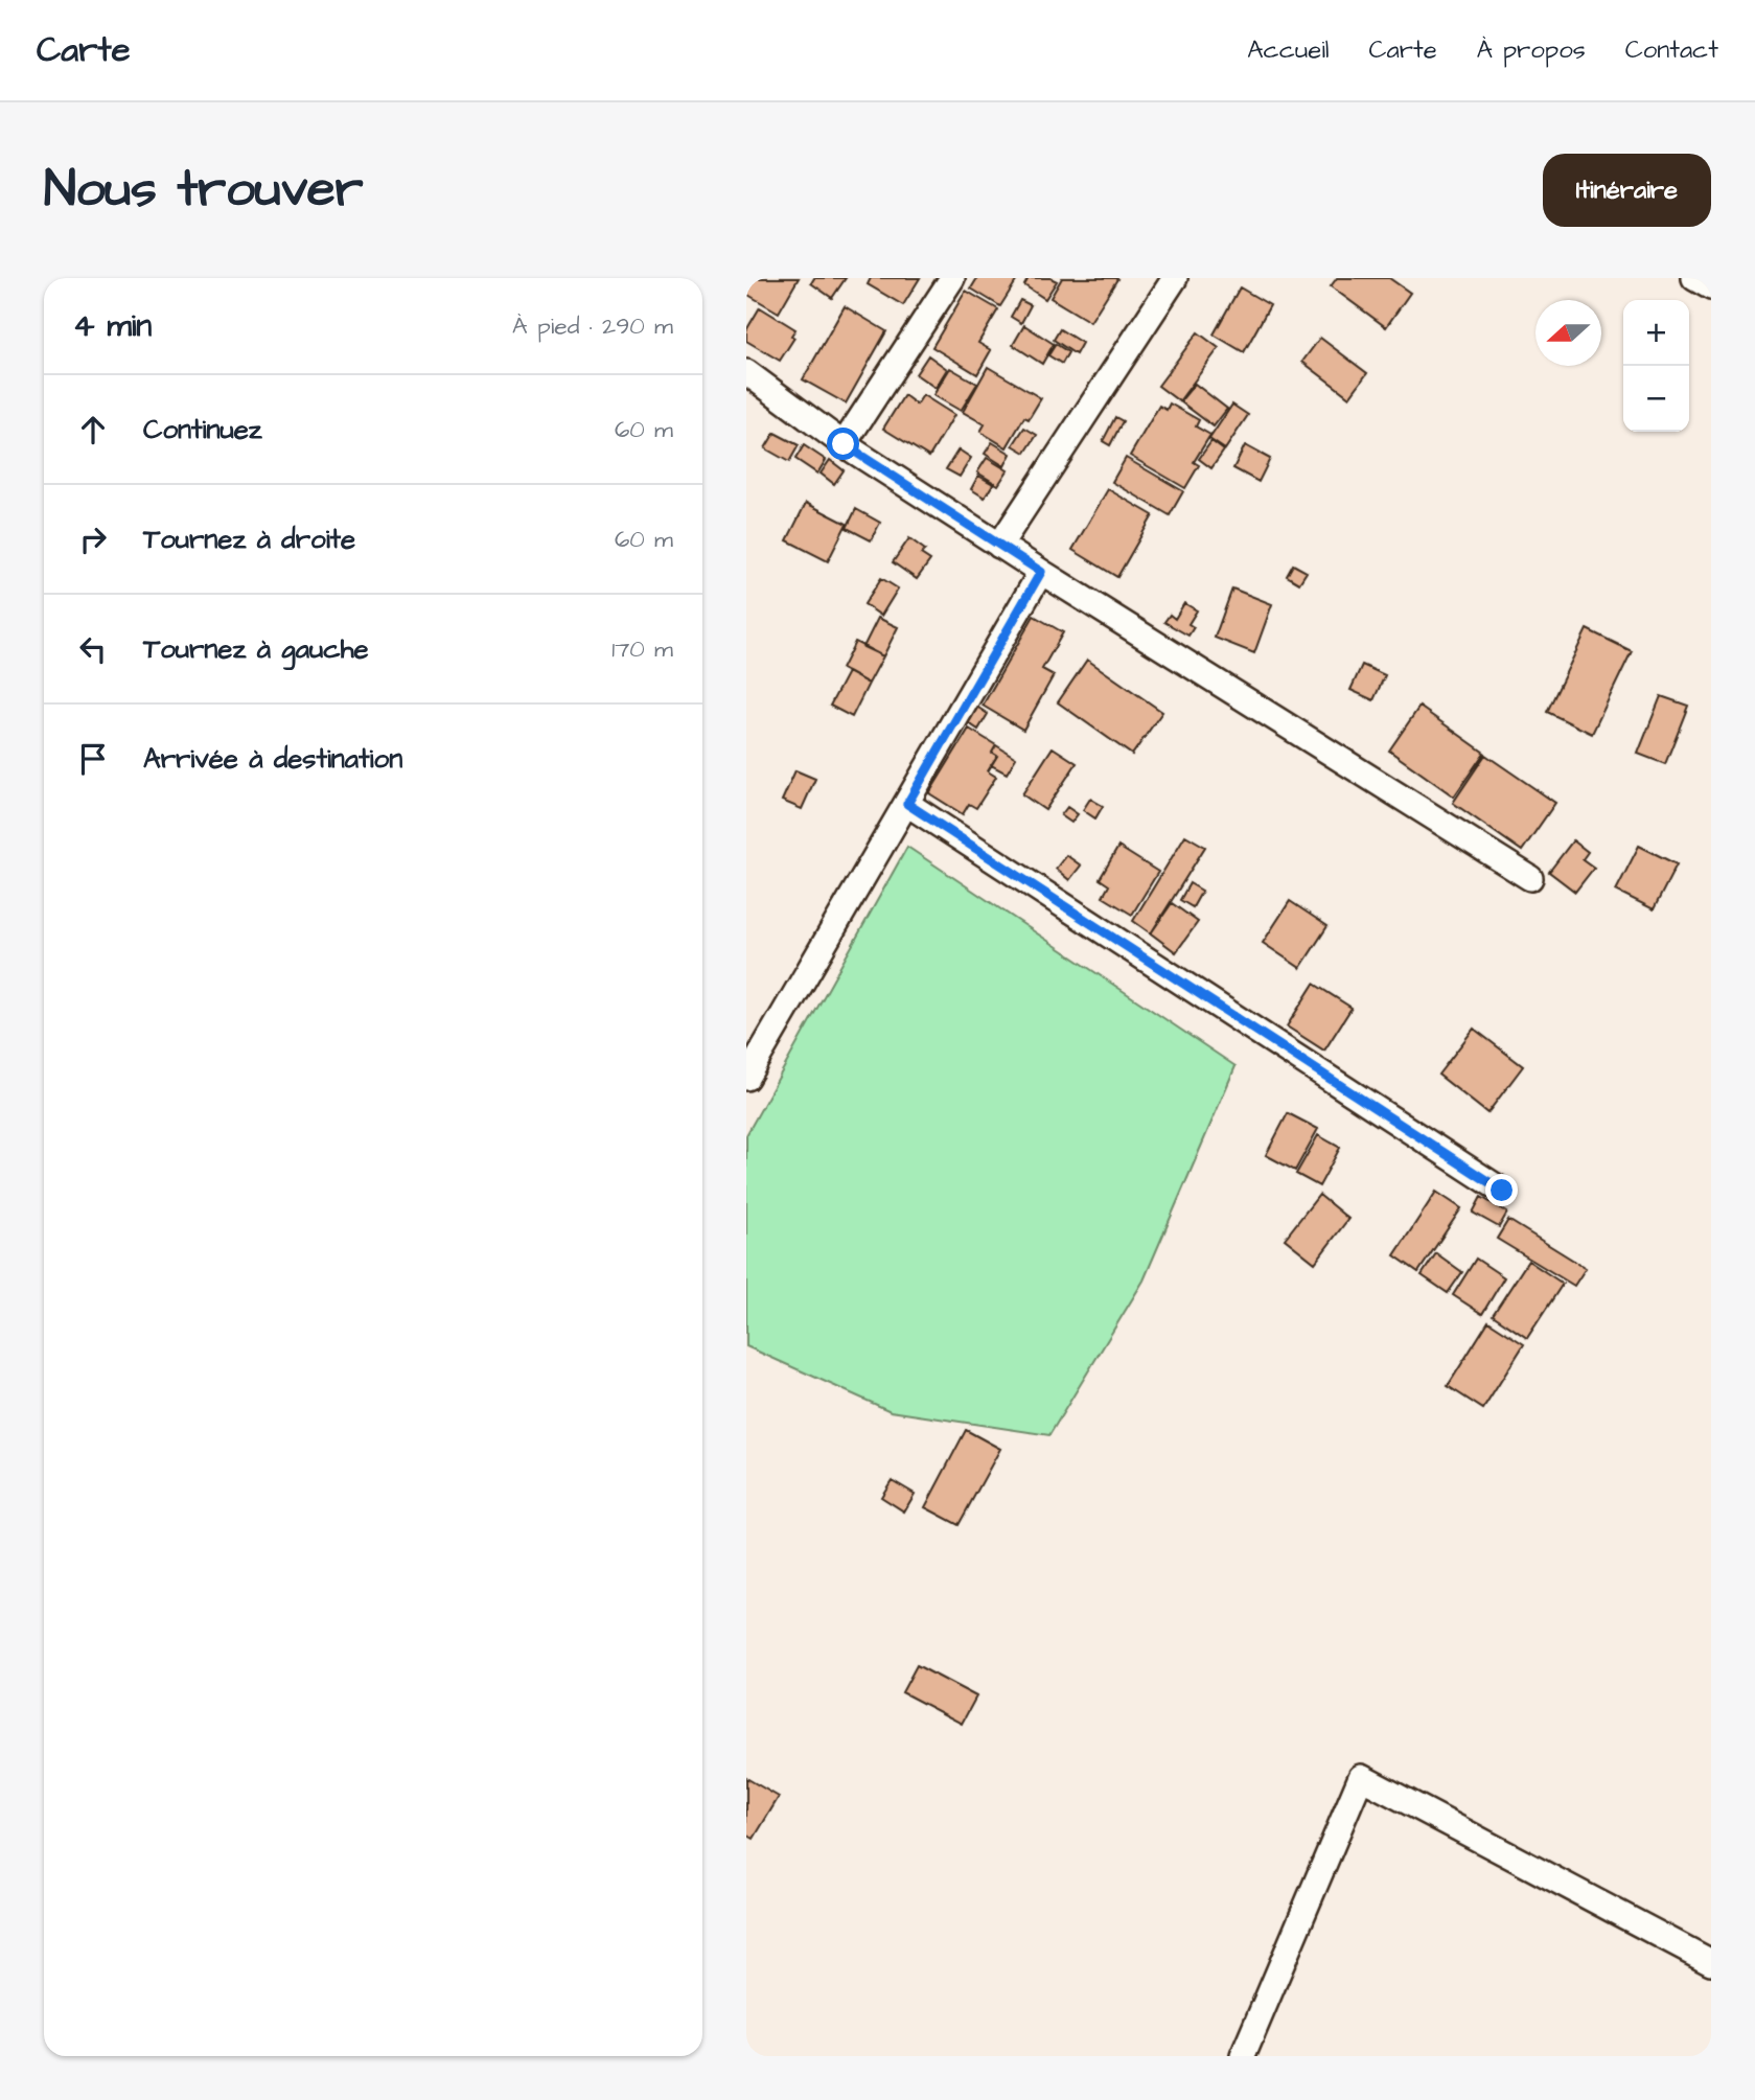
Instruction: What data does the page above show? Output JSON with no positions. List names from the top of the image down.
{
  "north": "left",
  "page": {
    "header": "Carte",
    "nav": [
      "Accueil",
      "Carte",
      "À propos",
      "Contact"
    ],
    "buttons": "Itinéraire",
    "title": "Nous trouver",
    "heading": ["4 min", "À pied · 290 m"],
    "map_buttons": ["+", "−"],
    "list": [
      ["Continuez", "60 m"],
      ["Tournez à droite", "60 m"],
      ["Tournez à gauche", "170 m"],
      "Arrivée à destination"
    ]
  }
}
